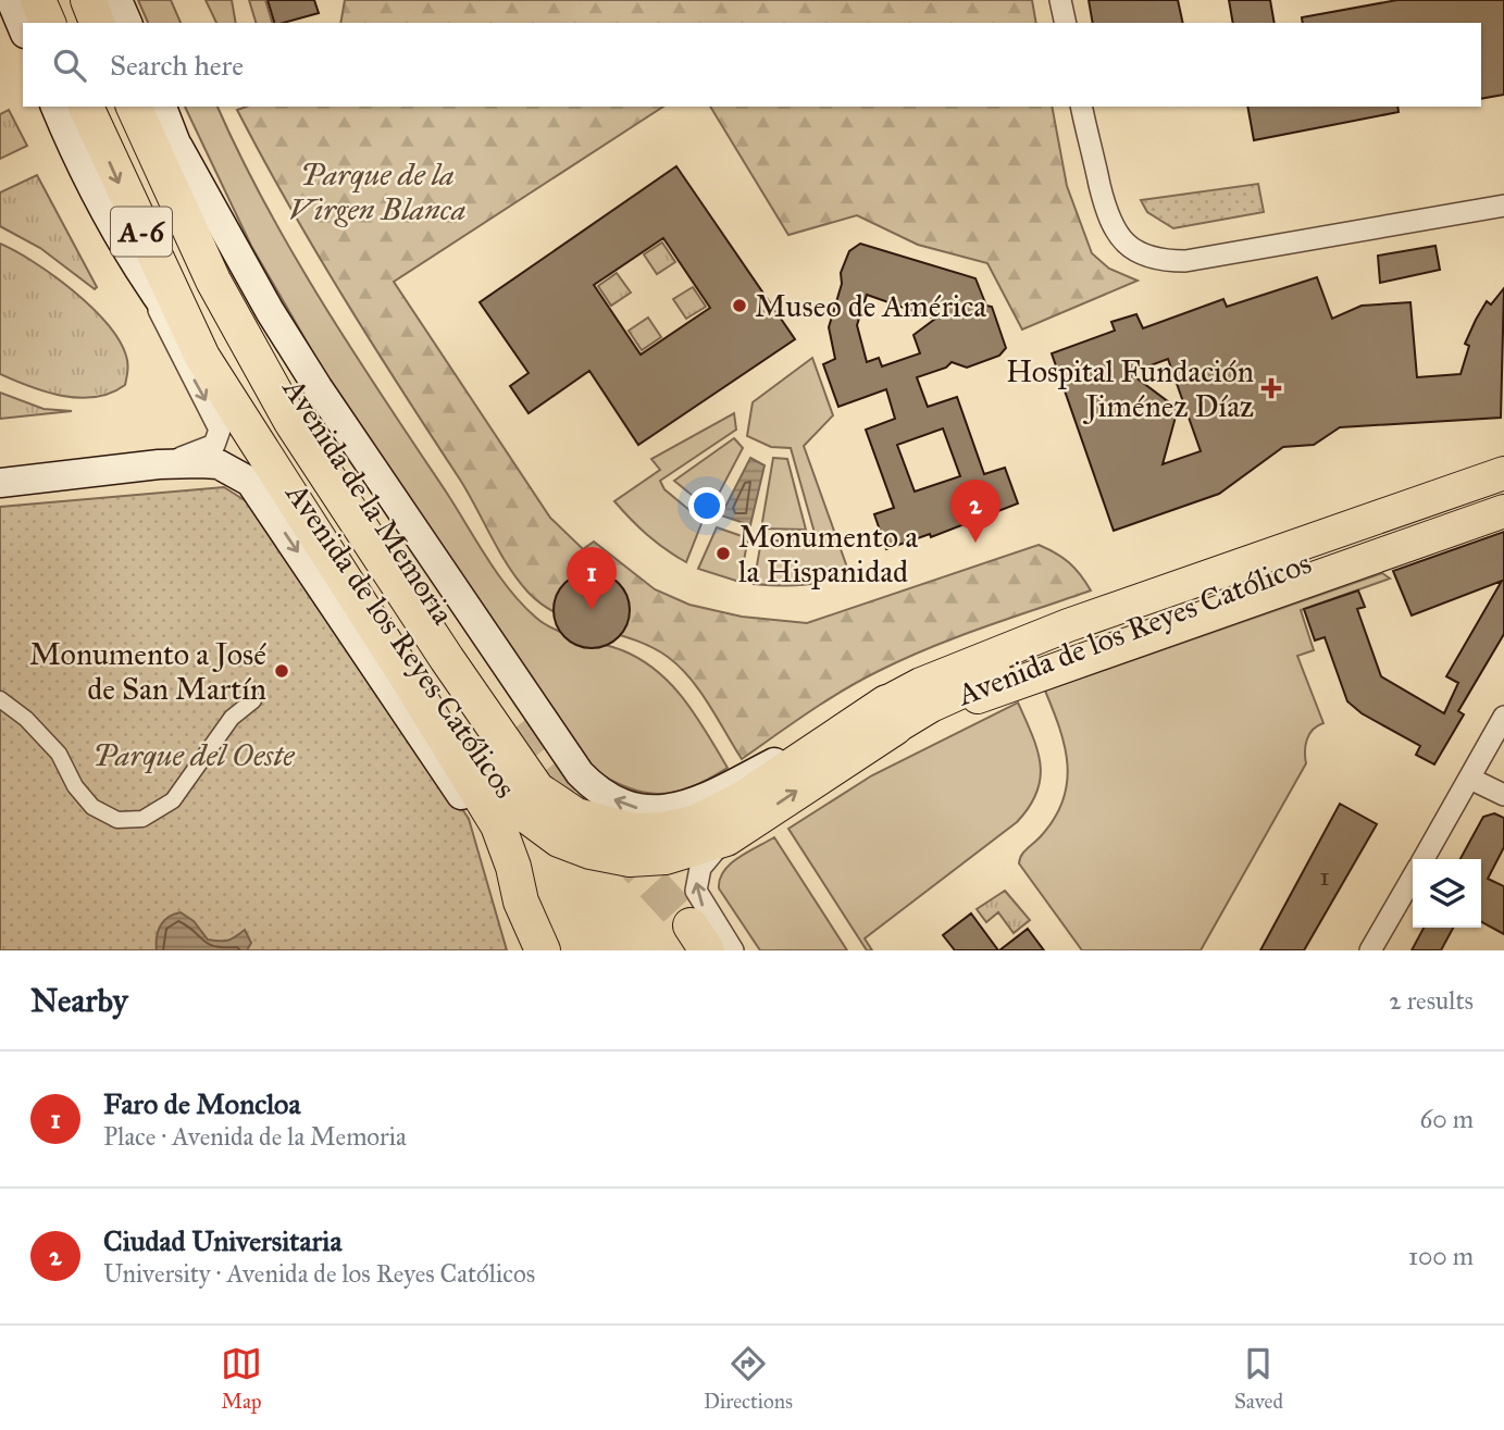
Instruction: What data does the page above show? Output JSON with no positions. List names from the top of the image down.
{
  "streets": {
    "highway": ["A-6", "Avenida de la Memoria", "Avenida de los Reyes Católicos"]
  },
  "crossings": [
    ["Avenida de la Memoria", "Avenida de los Reyes Católicos"]
  ],
  "parks": ["Parque de la Virgen Blanca", "Parque del Oeste"],
  "places": {
    "other": ["Museo de América", "Monumento a la Hispanidad", "Monumento a José de San Martín"],
    "health": ["Hospital Fundación Jiménez Díaz"]
  },
  "house_numbers": ["1"],
  "page": {
    "search": "Search here",
    "pins": ["2", "1"],
    "heading": ["Nearby", "2 results"],
    "list": [
      {
        "mark": "1",
        "name": "Faro de Moncloa",
        "note": "Place · Avenida de la Memoria",
        "value": "60 m"
      },
      {
        "mark": "2",
        "name": "Ciudad Universitaria",
        "note": "University · Avenida de los Reyes Católicos",
        "value": "100 m"
      }
    ],
    "nav": ["Map", "Directions", "Saved"]
  }
}
